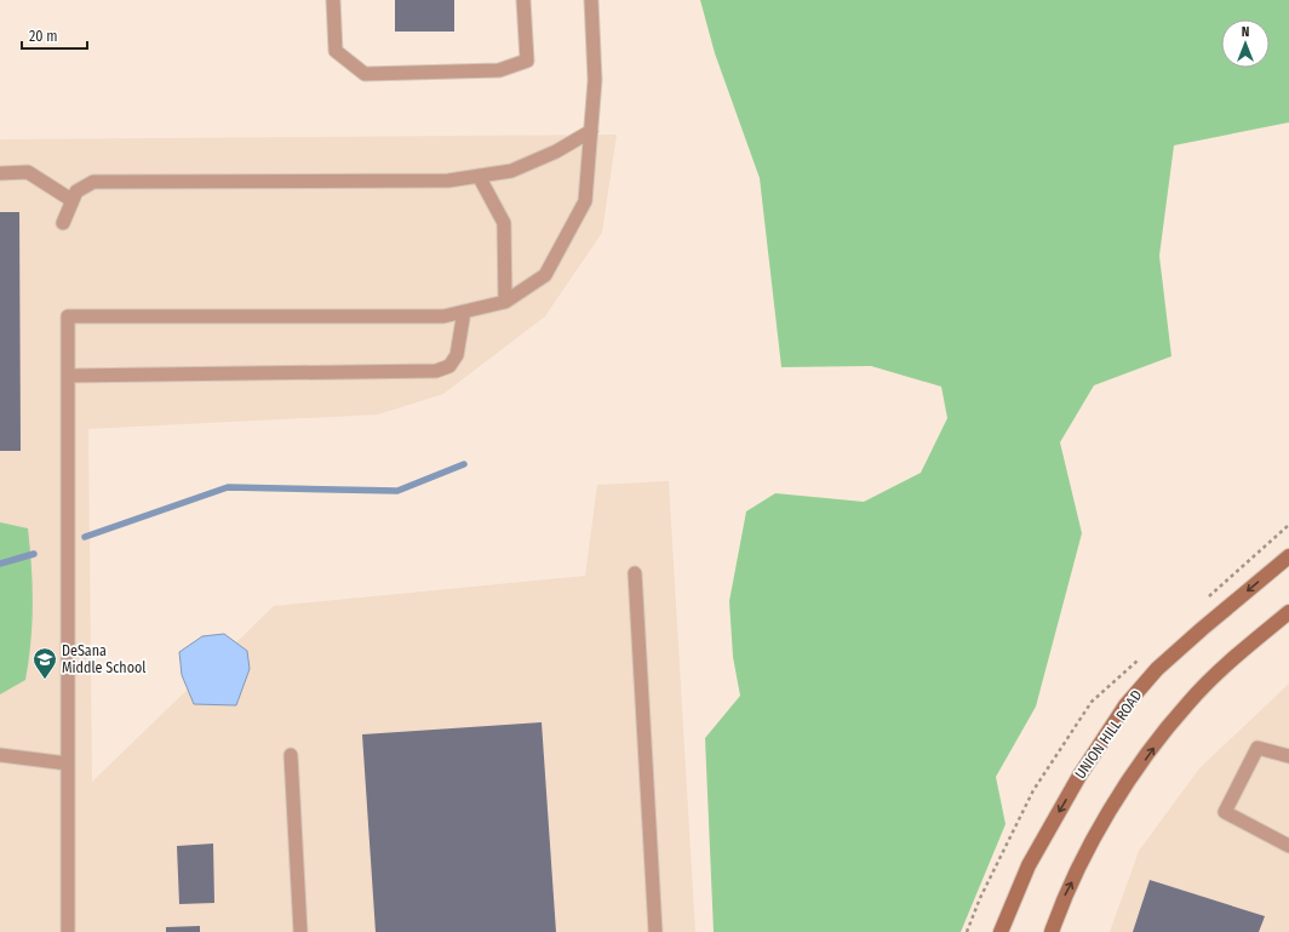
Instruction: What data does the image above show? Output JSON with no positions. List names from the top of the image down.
{
  "streets": {
    "street": ["UNION HILL ROAD"]
  },
  "places": {
    "school or university": ["DeSana Middle School"]
  },
  "scale_bar": "20 m",
  "north": "top"
}
